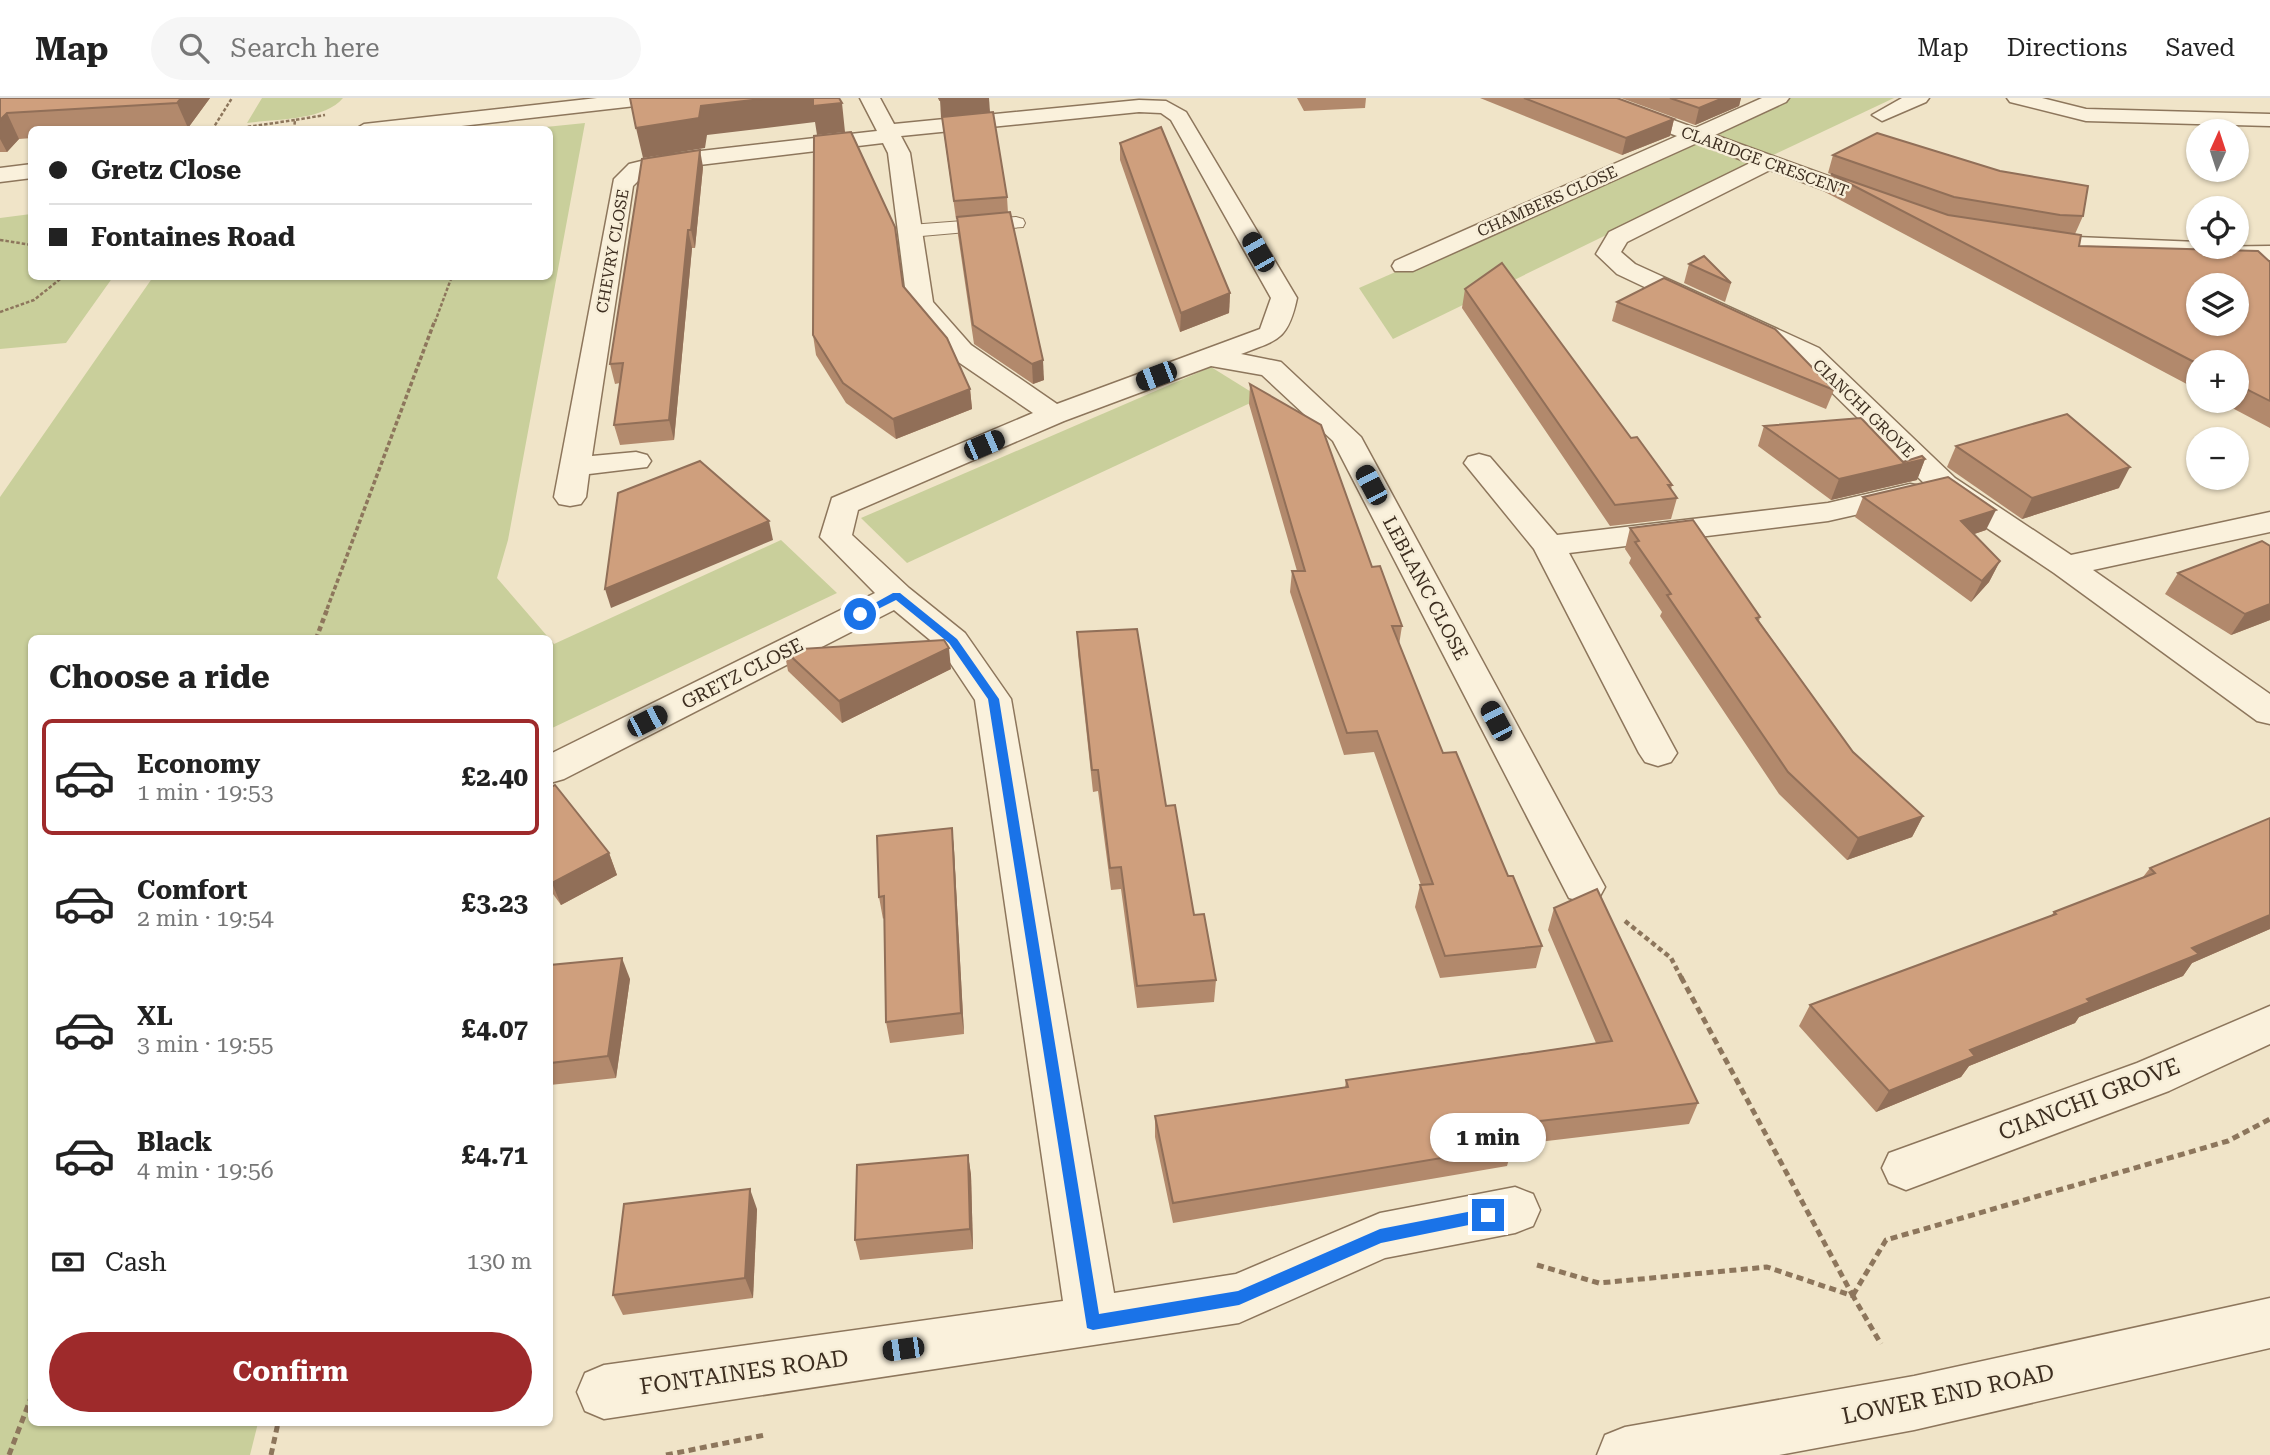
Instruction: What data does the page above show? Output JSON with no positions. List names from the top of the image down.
{
  "streets": {
    "street": [
      "CLARIDGE CRESCENT",
      "CHAMBERS CLOSE",
      "CHEVRY CLOSE",
      "CIANCHI GROVE",
      "LEBLANC CLOSE",
      "GRETZ CLOSE",
      "FONTAINES ROAD",
      "LOWER END ROAD"
    ]
  },
  "crossings": [
    ["CLARIDGE CRESCENT", "CHAMBERS CLOSE"],
    ["CLARIDGE CRESCENT", "CIANCHI GROVE"],
    ["CHEVRY CLOSE", "LEBLANC CLOSE"]
  ],
  "north": "top",
  "page": {
    "header": "Map",
    "search": "Search here",
    "nav": ["Map", "Directions", "Saved"],
    "map_buttons": ["+", "−"],
    "banner": ["Gretz Close", "Fontaines Road"],
    "heading": "Choose a ride",
    "list": [
      {
        "name": "Economy",
        "note": "1 min · 19:53",
        "value": "£2.40"
      },
      {
        "name": "Comfort",
        "note": "2 min · 19:54",
        "value": "£3.23"
      },
      {
        "name": "XL",
        "note": "3 min · 19:55",
        "value": "£4.07"
      },
      {
        "name": "Black",
        "note": "4 min · 19:56",
        "value": "£4.71"
      }
    ],
    "bubble": "1 min",
    "pay": ["Cash", "130 m"],
    "buttons": "Confirm"
  }
}
